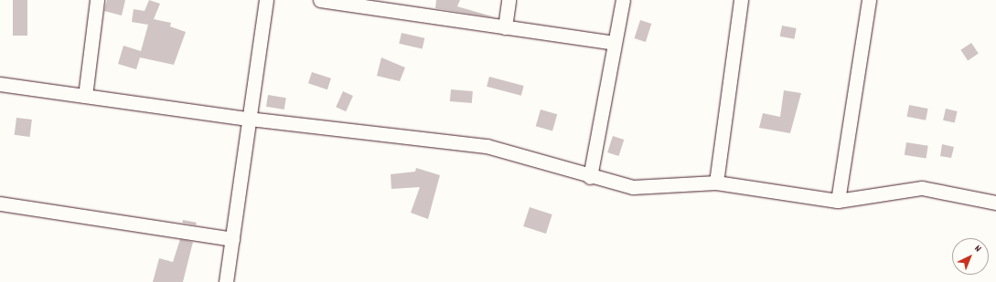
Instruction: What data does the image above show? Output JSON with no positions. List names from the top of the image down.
{
  "north": "top right"
}
